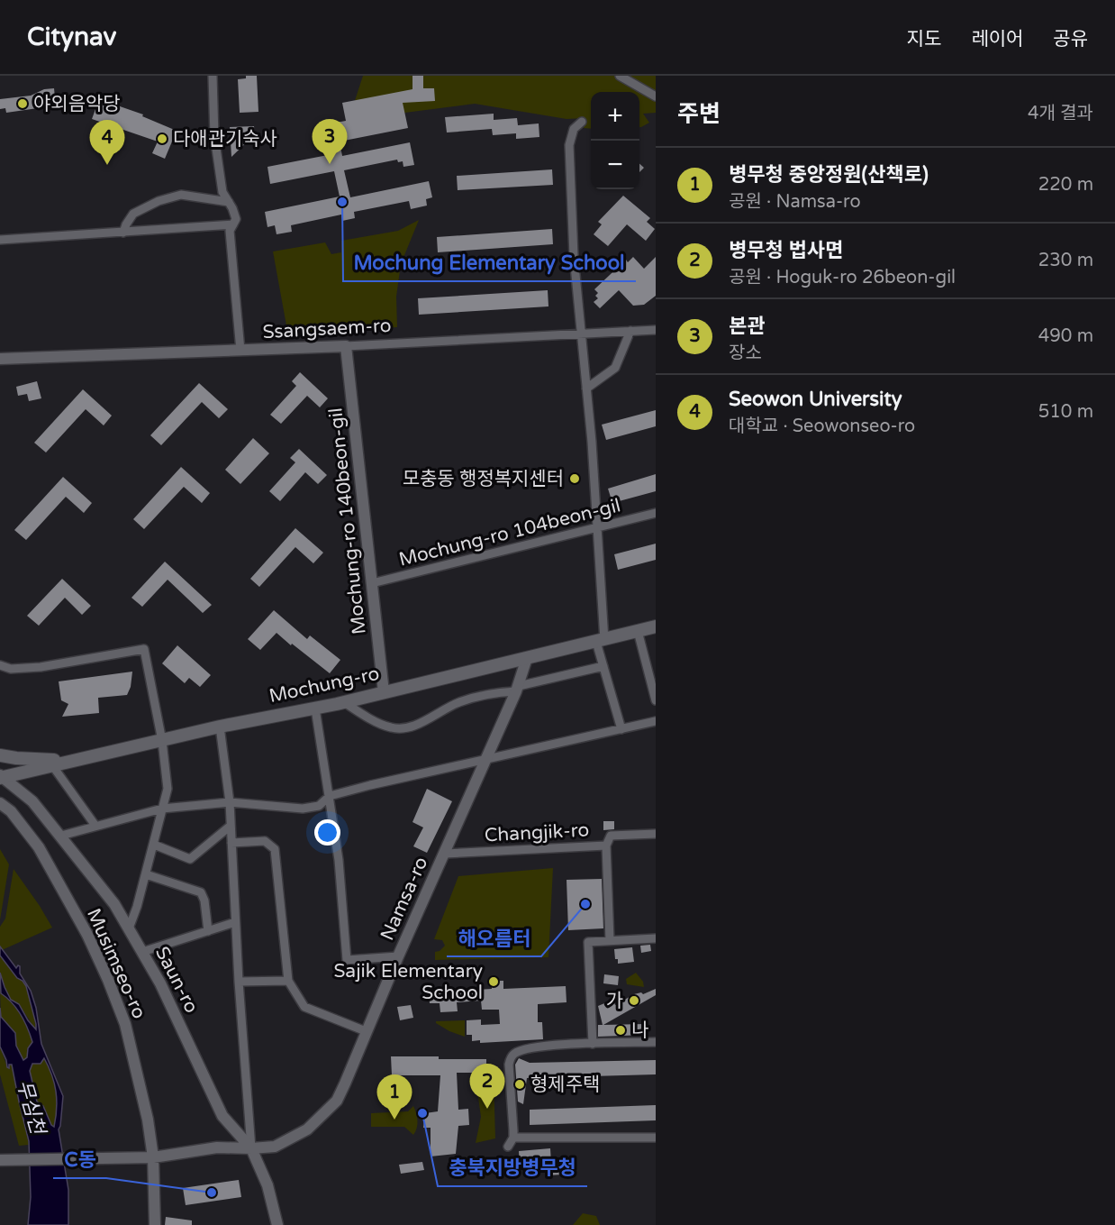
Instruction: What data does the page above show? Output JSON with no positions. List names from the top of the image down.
{
  "streets": {
    "main road": ["Mochung-ro"],
    "street": [
      "Ssangsaem-ro",
      "Mochung-ro 140beon-gil",
      "Mochung-ro 104beon-gil",
      "Changjik-ro",
      "Namsa-ro",
      "Musimseo-ro",
      "Saun-ro"
    ]
  },
  "crossings": [
    ["Ssangsaem-ro", "Mochung-ro 140beon-gil"],
    ["Mochung-ro 140beon-gil", "Mochung-ro 104beon-gil"],
    ["Mochung-ro 140beon-gil", "Mochung-ro"],
    ["Mochung-ro", "Namsa-ro"],
    ["Mochung-ro", "Saun-ro"],
    ["Changjik-ro", "Namsa-ro"],
    ["Namsa-ro", "Musimseo-ro"],
    ["Namsa-ro", "Saun-ro"]
  ],
  "water": ["무심천"],
  "places": [
    "야외음악당",
    "다애관기숙사",
    "Mochung Elementary School",
    "모충동 행정복지센터",
    "해오름터",
    "Sajik Elementary School",
    "가",
    "나",
    "형제주택",
    "충북지방병무청",
    "C동"
  ],
  "page": {
    "header": "Citynav",
    "nav": ["지도", "레이어", "공유"],
    "heading": ["주변", "4개 결과"],
    "map_buttons": ["+", "−"],
    "pins": [
      "3",
      "4",
      "2",
      "1"
    ],
    "list": [
      {
        "mark": "1",
        "name": "병무청 중앙정원(산책로)",
        "note": "공원 · Namsa-ro",
        "value": "220 m"
      },
      {
        "mark": "2",
        "name": "병무청 법사면",
        "note": "공원 · Hoguk-ro 26beon-gil",
        "value": "230 m"
      },
      {
        "mark": "3",
        "name": "본관",
        "note": "장소",
        "value": "490 m"
      },
      {
        "mark": "4",
        "name": "Seowon University",
        "note": "대학교 · Seowonseo-ro",
        "value": "510 m"
      }
    ]
  }
}
